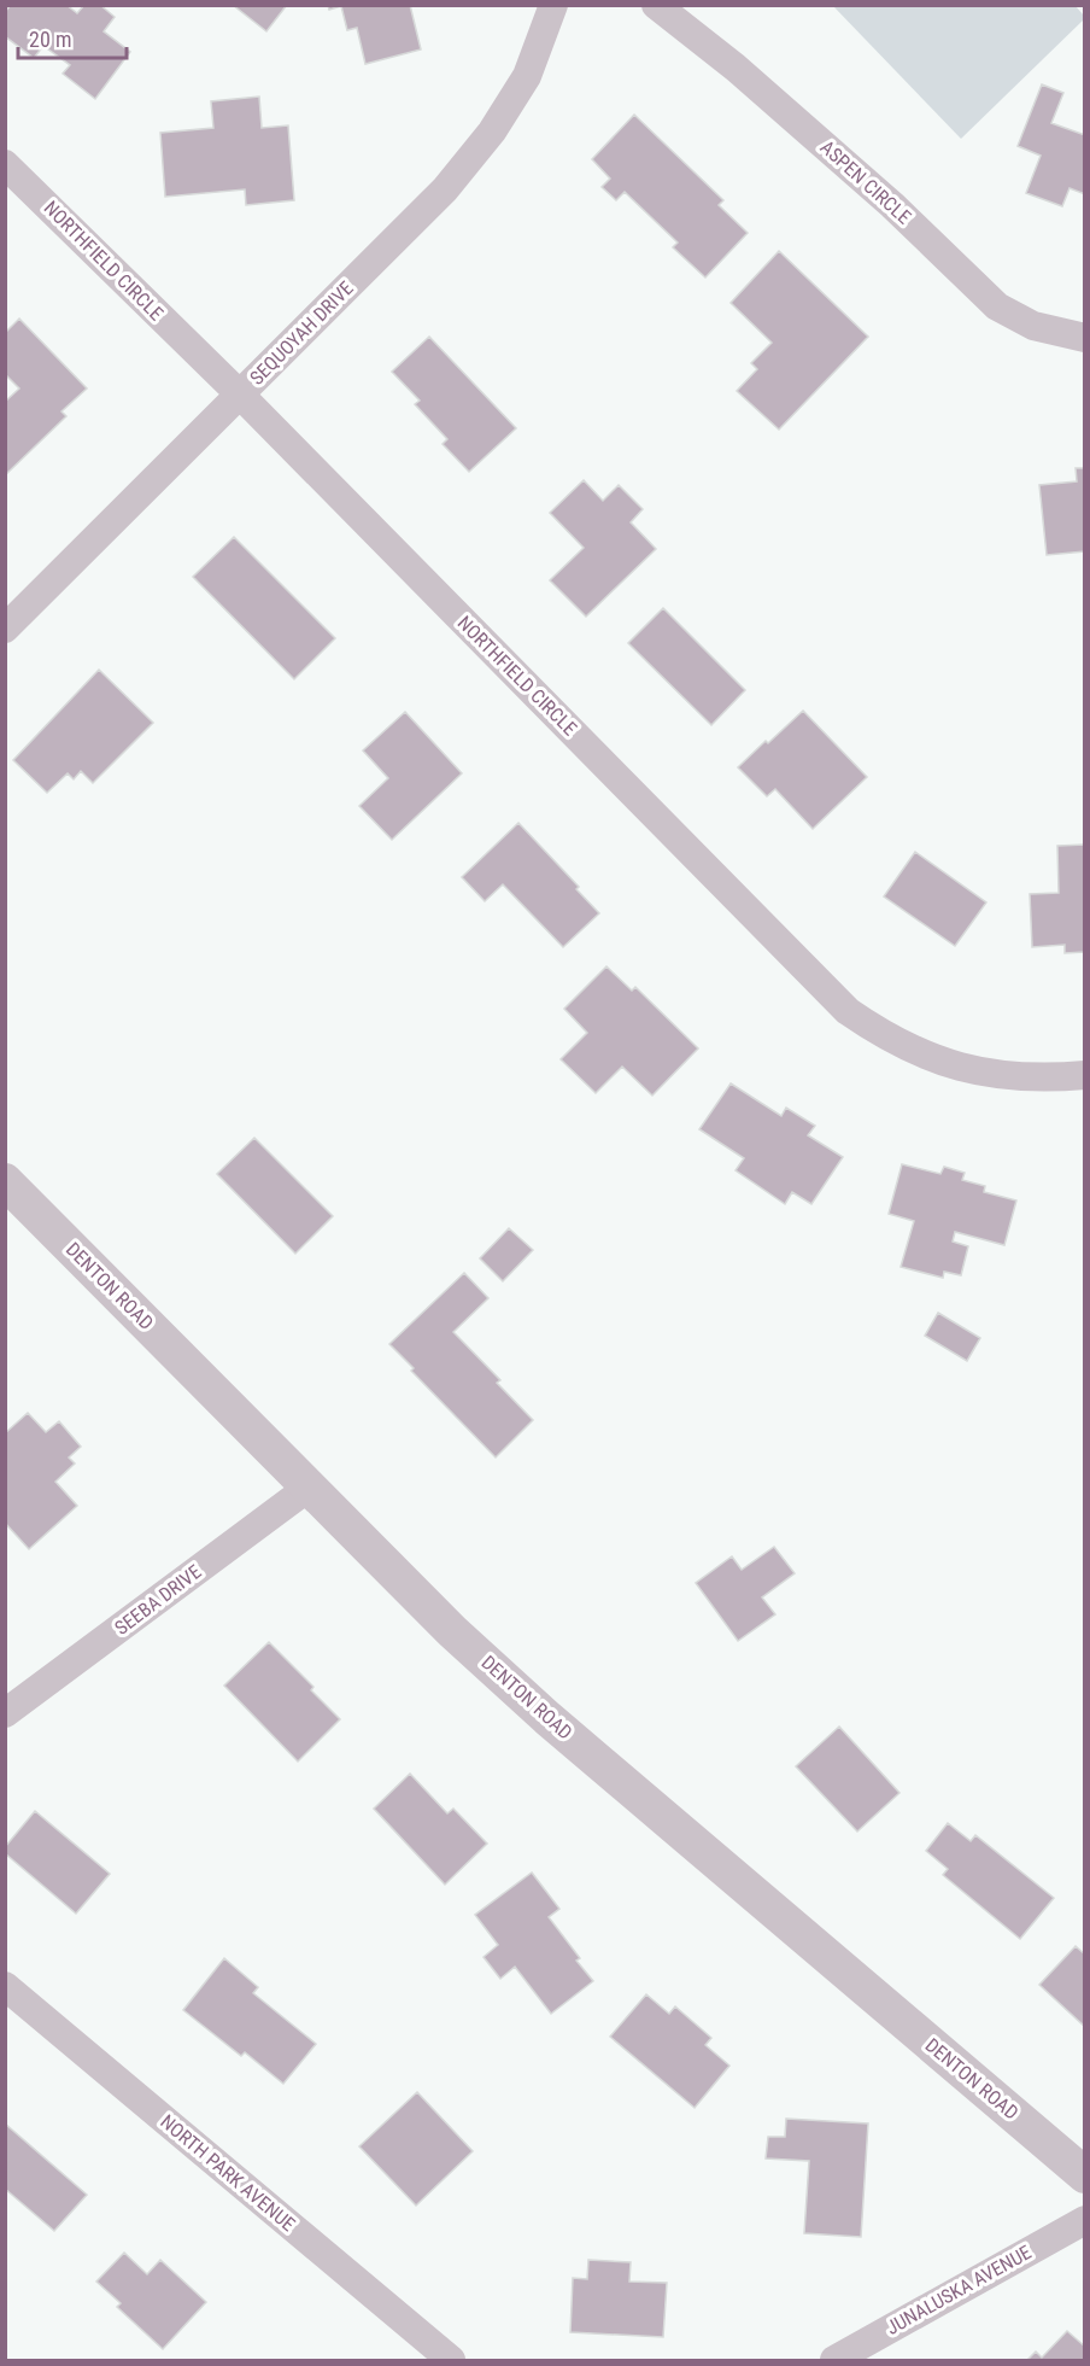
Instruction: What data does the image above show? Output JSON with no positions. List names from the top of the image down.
{
  "streets": {
    "street": [
      "ASPEN CIRCLE",
      "NORTHFIELD CIRCLE",
      "SEQUOYAH DRIVE",
      "DENTON ROAD",
      "SEEBA DRIVE",
      "NORTH PARK AVENUE",
      "JUNALUSKA AVENUE"
    ]
  },
  "crossings": [
    ["NORTHFIELD CIRCLE", "SEQUOYAH DRIVE"],
    ["DENTON ROAD", "SEEBA DRIVE"]
  ],
  "scale_bar": "20 m"
}
